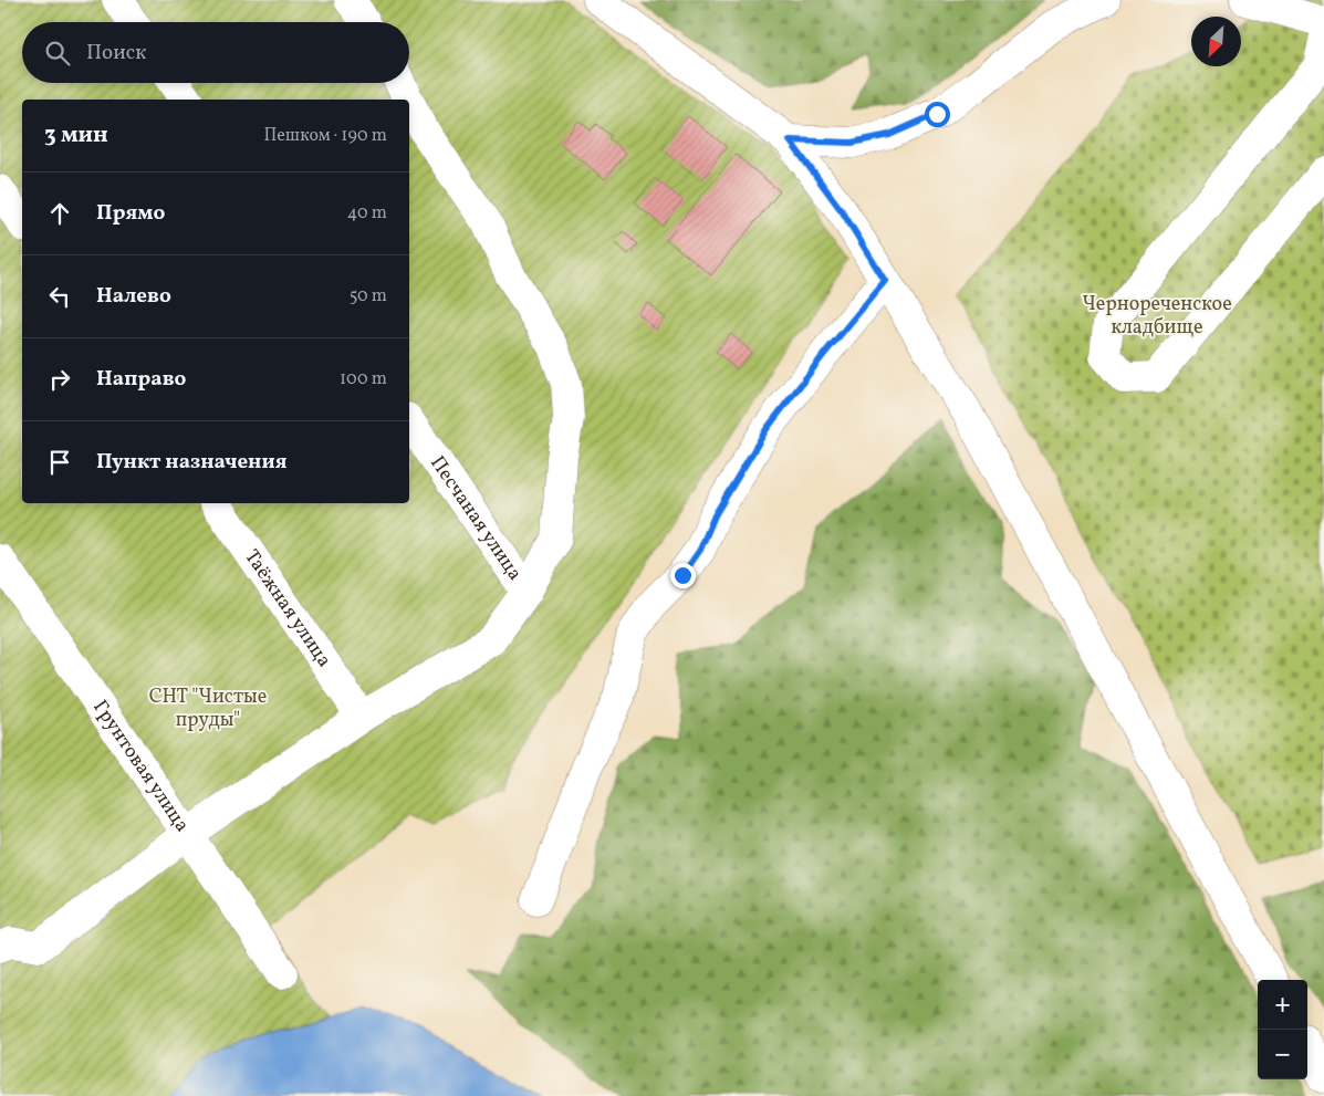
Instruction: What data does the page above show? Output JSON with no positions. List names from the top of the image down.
{
  "streets": {
    "street": ["Песчаная улица", "Таёжная улица", "Грунтовая улица"]
  },
  "parks": ["Чернореченское кладбище", "СНТ \"Чистые пруды\""],
  "north": "bottom left",
  "page": {
    "search": "Поиск",
    "heading": ["3 мин", "Пешком · 190 m"],
    "list": [
      ["Прямо", "40 m"],
      ["Налево", "50 m"],
      ["Направо", "100 m"],
      "Пункт назначения"
    ],
    "map_buttons": ["+", "−"]
  }
}
